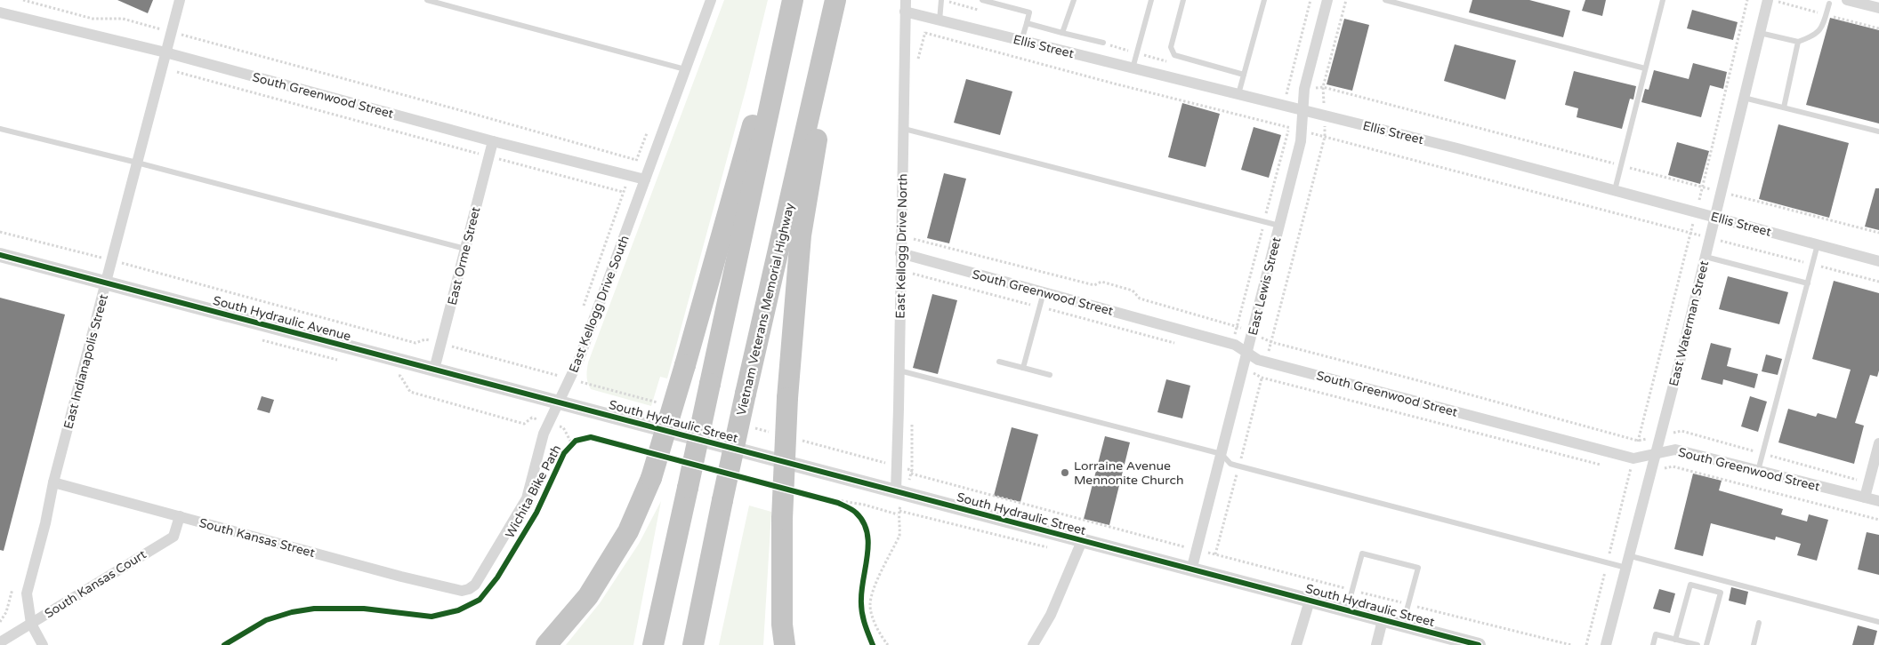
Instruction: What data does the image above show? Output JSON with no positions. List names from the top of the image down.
{
  "streets": {
    "highway": ["Vietnam Veterans Memorial Highway"],
    "street": [
      "Ellis Street",
      "South Greenwood Street",
      "East Kellogg Drive North",
      "East Orme Street",
      "East Lewis Street",
      "East Kellogg Drive South",
      "South Hydraulic Avenue",
      "East Waterman Street",
      "East Indianapolis Street",
      "South Hydraulic Street",
      "South Kansas Street",
      "South Kansas Court"
    ],
    "cycle path": ["Wichita Bike Path"]
  },
  "crossings": [
    ["Ellis Street", "East Kellogg Drive North"],
    ["Ellis Street", "East Lewis Street"],
    ["Ellis Street", "East Waterman Street"],
    ["South Greenwood Street", "East Kellogg Drive North"],
    ["South Greenwood Street", "East Orme Street"],
    ["South Greenwood Street", "East Lewis Street"],
    ["South Greenwood Street", "East Kellogg Drive South"],
    ["South Greenwood Street", "East Waterman Street"],
    ["South Greenwood Street", "East Indianapolis Street"],
    ["East Kellogg Drive North", "South Hydraulic Street"],
    ["East Orme Street", "South Hydraulic Avenue"],
    ["East Lewis Street", "South Hydraulic Street"],
    ["East Kellogg Drive South", "South Hydraulic Avenue"],
    ["East Kellogg Drive South", "South Hydraulic Street"],
    ["East Kellogg Drive South", "South Kansas Street"],
    ["South Hydraulic Avenue", "East Indianapolis Street"],
    ["South Hydraulic Avenue", "South Hydraulic Street"],
    ["East Indianapolis Street", "South Kansas Street"],
    ["East Indianapolis Street", "South Kansas Court"],
    ["South Kansas Street", "South Kansas Court"]
  ],
  "places": ["Lorraine Avenue Mennonite Church"]
}
